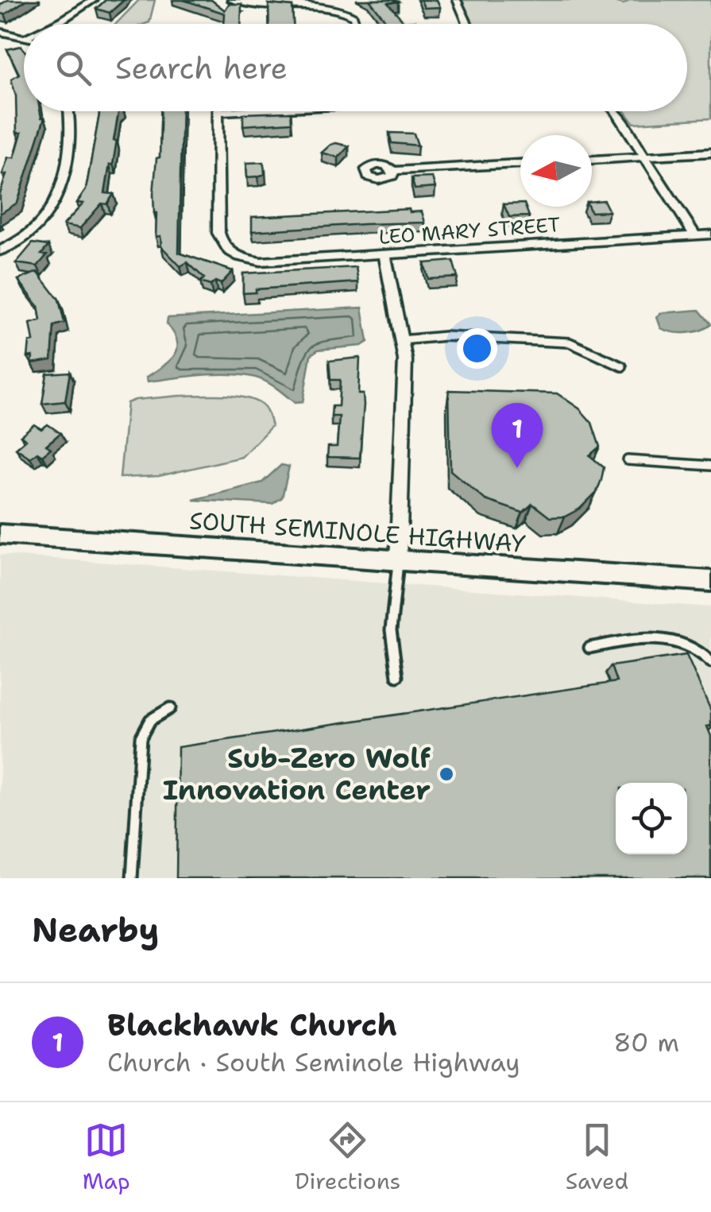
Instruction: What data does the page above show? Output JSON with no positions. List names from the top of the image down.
{
  "streets": {
    "street": ["LEO MARY STREET", "SOUTH SEMINOLE HIGHWAY"]
  },
  "places": ["Sub-Zero Wolf Innovation Center"],
  "north": "left",
  "page": {
    "search": "Search here",
    "pins": "1",
    "heading": "Nearby",
    "list": [
      {
        "mark": "1",
        "name": "Blackhawk Church",
        "note": "Church · South Seminole Highway",
        "value": "80 m"
      }
    ],
    "nav": ["Map", "Directions", "Saved"]
  }
}
